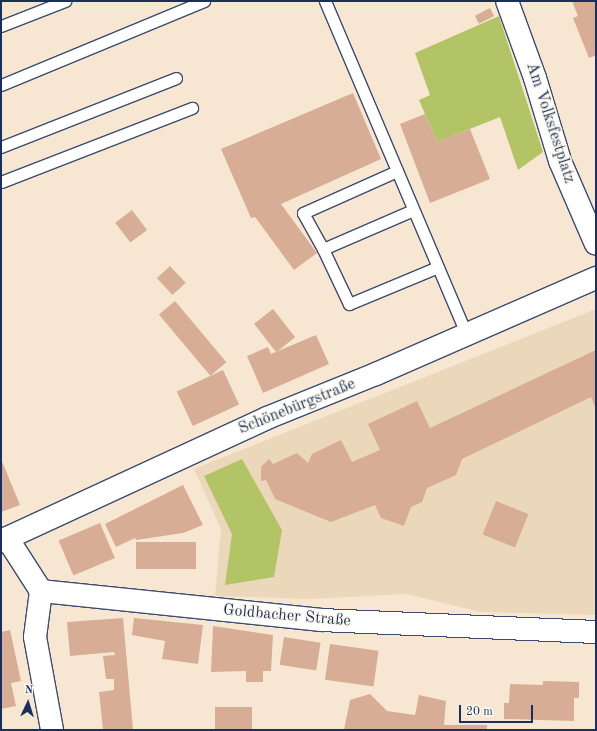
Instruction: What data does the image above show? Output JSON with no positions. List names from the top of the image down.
{
  "streets": {
    "street": ["Am Volksfestplatz", "Schönebürgstraße", "Goldbacher Straße"]
  },
  "scale_bar": "20 m",
  "north": "top"
}
